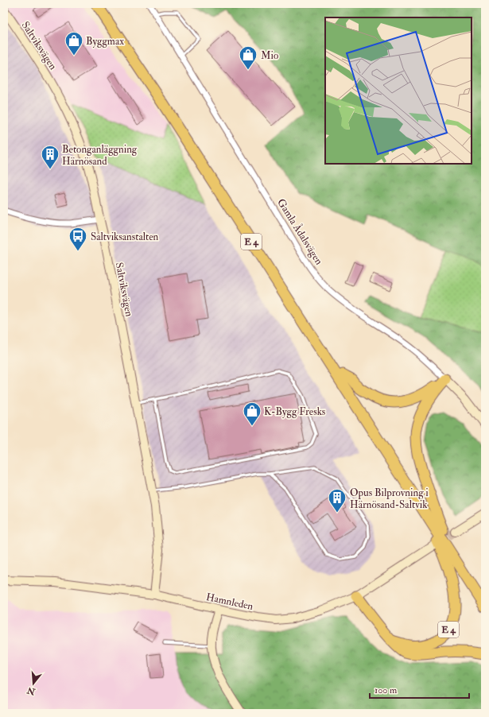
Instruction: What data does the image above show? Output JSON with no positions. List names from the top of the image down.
{
  "streets": {
    "highway": ["E 4"],
    "street": ["Saltviksvägen", "Gamla Ådalsvägen", "Hamnleden"]
  },
  "crossings": [
    ["Saltviksvägen", "Hamnleden"],
    ["Gamla Ådalsvägen", "E 4"],
    ["E 4", "Hamnleden"]
  ],
  "places": {
    "shop": ["Byggmax", "Mio", "K-Bygg Fresks"],
    "building": ["Betonganläggning Härnösand", "Opus Bilprovning i Härnösand-Saltvik"],
    "bus stop": ["Saltviksanstalten"]
  },
  "scale_bar": "100 m",
  "north": "bottom"
}
